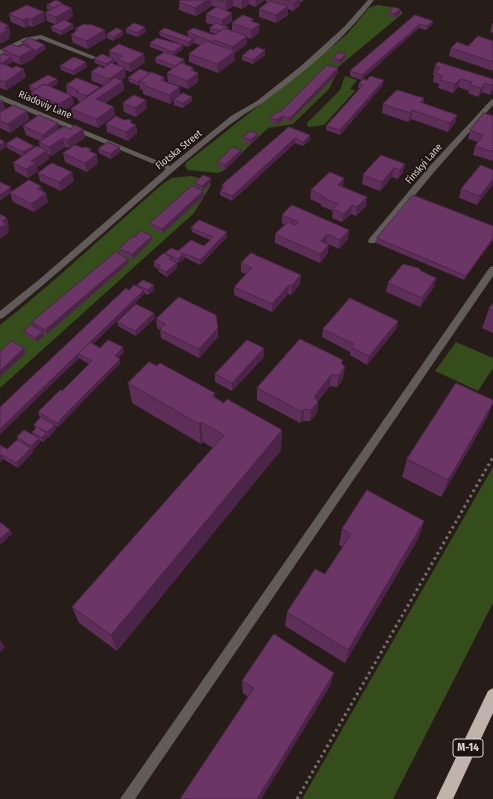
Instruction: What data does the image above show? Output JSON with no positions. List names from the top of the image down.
{
  "streets": {
    "highway": ["М-14"],
    "street": ["Riadoviy Lane", "Flotska Street", "Finskyi Lane"]
  },
  "crossings": [
    ["Riadoviy Lane", "Flotska Street"]
  ]
}
